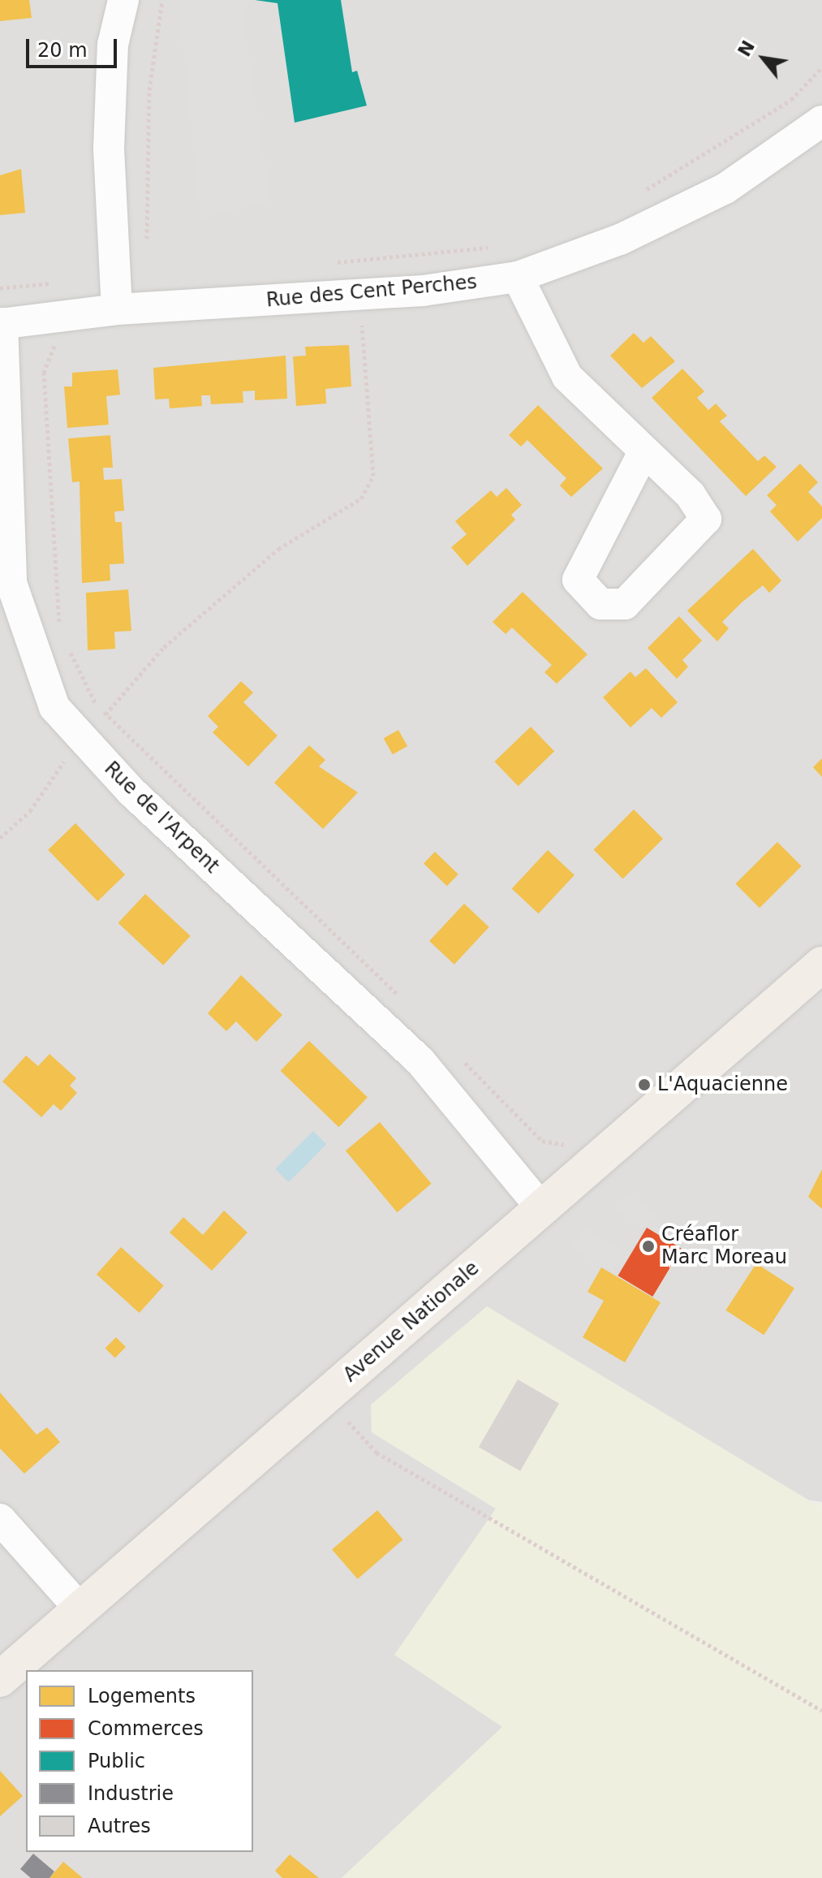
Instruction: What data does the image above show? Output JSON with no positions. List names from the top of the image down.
{
  "streets": {
    "main road": ["Avenue Nationale"],
    "street": ["Rue des Cent Perches", "Rue de l'Arpent"]
  },
  "crossings": [
    ["Rue des Cent Perches", "Rue de l'Arpent"],
    ["Rue de l'Arpent", "Avenue Nationale"]
  ],
  "places": ["L'Aquacienne", "Créaflor Marc Moreau"],
  "legend": [
    "Logements",
    "Commerces",
    "Public",
    "Industrie",
    "Autres"
  ],
  "scale_bar": "20 m",
  "north": "top left"
}
